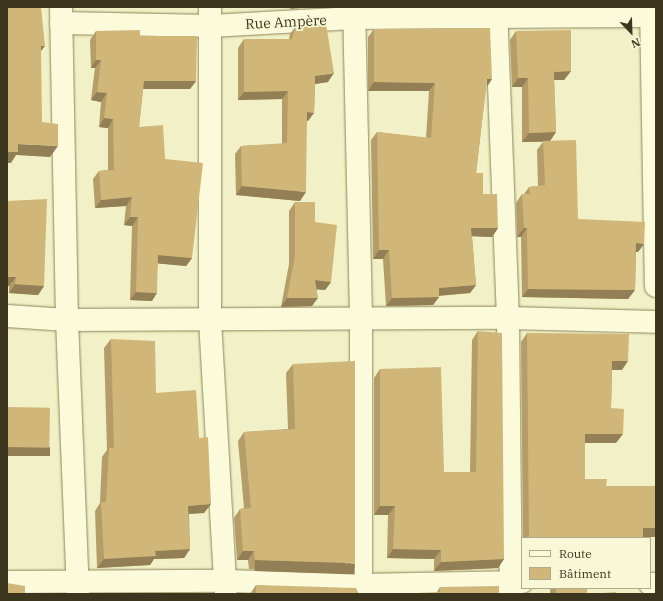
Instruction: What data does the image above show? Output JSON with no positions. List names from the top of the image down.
{
  "streets": {
    "street": ["Rue Ampère"]
  },
  "legend": ["Route", "Bâtiment"],
  "north": "bottom right"
}
